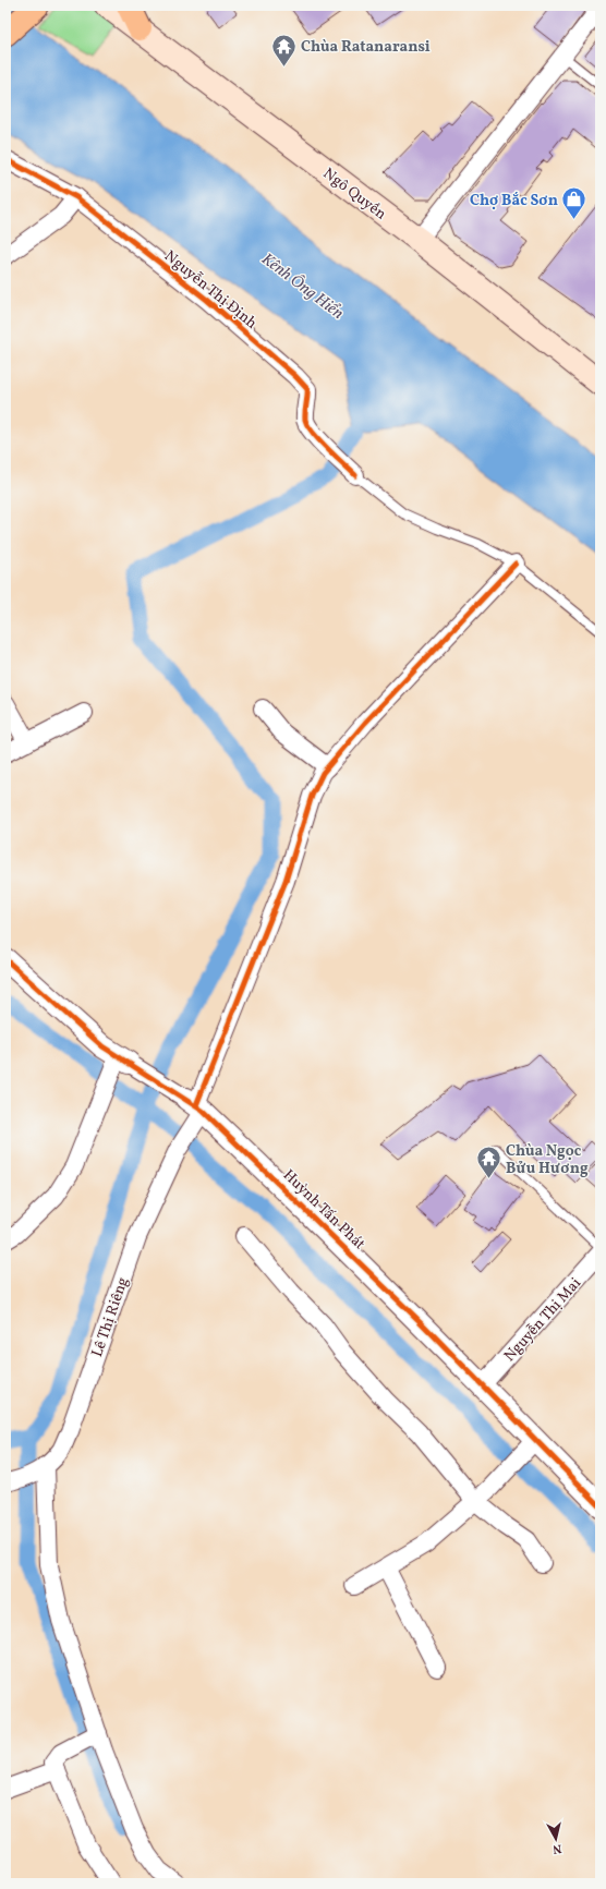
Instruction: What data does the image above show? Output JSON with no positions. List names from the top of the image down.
{
  "streets": {
    "main road": ["Ngô Quyền"],
    "street": [
      "Nguyễn Thị Định",
      "Huỳnh Tấn Phát",
      "Lê Thị Riêng",
      "Nguyễn Thị Mai"
    ]
  },
  "crossings": [
    ["Nguyễn Thị Định", "Lê Thị Riêng"],
    ["Huỳnh Tấn Phát", "Lê Thị Riêng"],
    ["Huỳnh Tấn Phát", "Nguyễn Thị Mai"]
  ],
  "water": ["Kênh Ông Hiển"],
  "places": {
    "temple": ["Chùa Ratanaransi", "Chùa Ngọc Bửu Hương"],
    "shop": ["Chợ Bắc Sơn"]
  },
  "north": "bottom"
}
